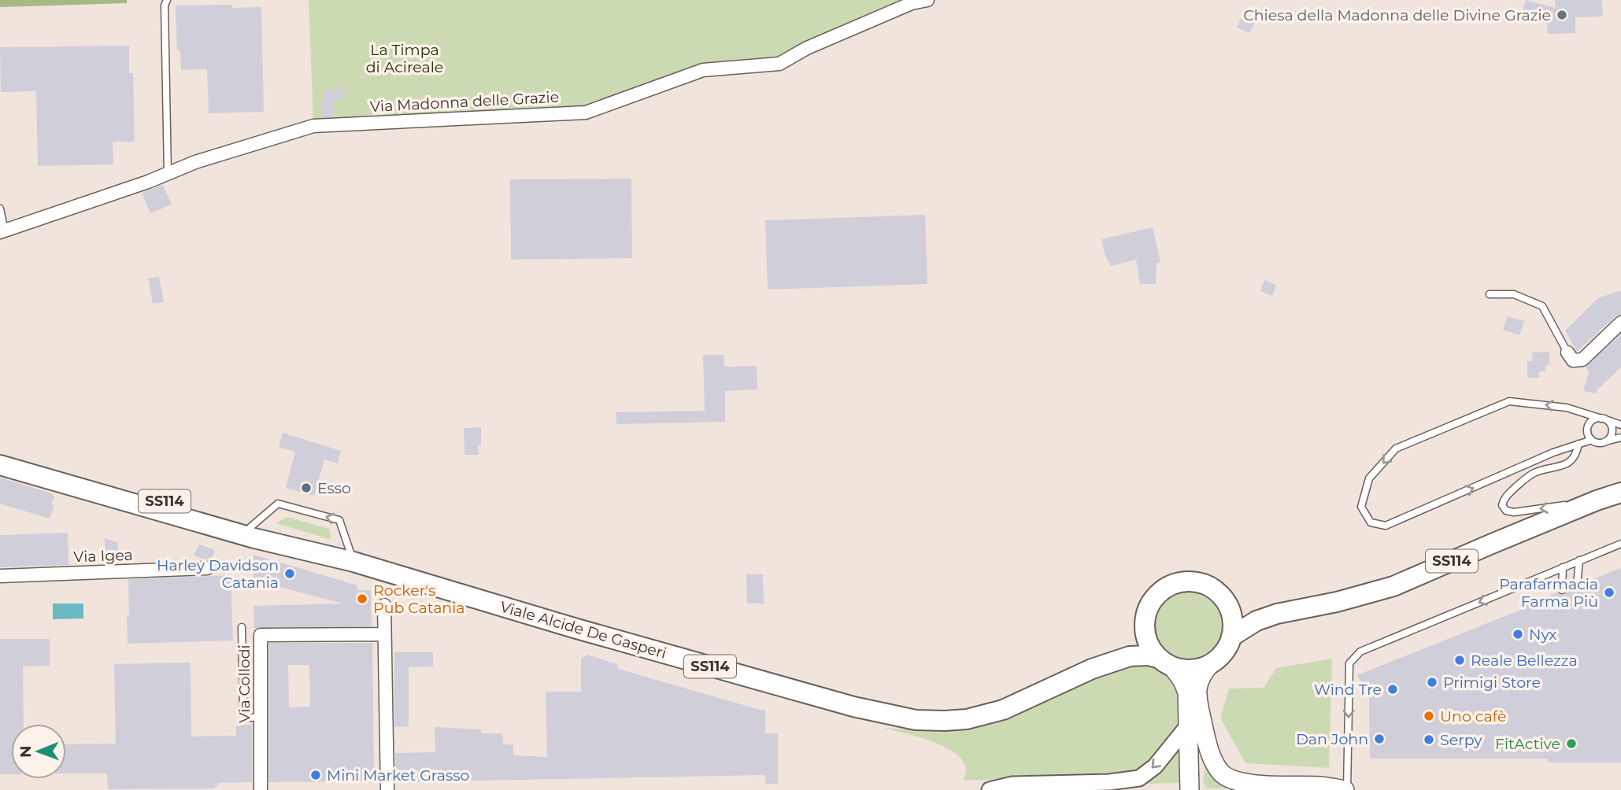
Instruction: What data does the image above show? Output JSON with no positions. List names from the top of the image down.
{
  "streets": {
    "main road": ["SS114", "Viale Alcide De Gasperi"],
    "street": ["Via Madonna delle Grazie", "Via Igea", "Via Collodi"]
  },
  "parks": ["La Timpa di Acireale"],
  "places": [
    "Chiesa della Madonna delle Divine Grazie",
    "Esso",
    "Harley Davidson Catania",
    "Parafarmacia Farma Più",
    "Rocker's Pub Catania",
    "Nyx",
    "Reale Bellezza",
    "Primigi Store",
    "Wind Tre",
    "Uno cafè",
    "Dan John",
    "Serpy",
    "FitActive",
    "Mini Market Grasso"
  ],
  "north": "left"
}
